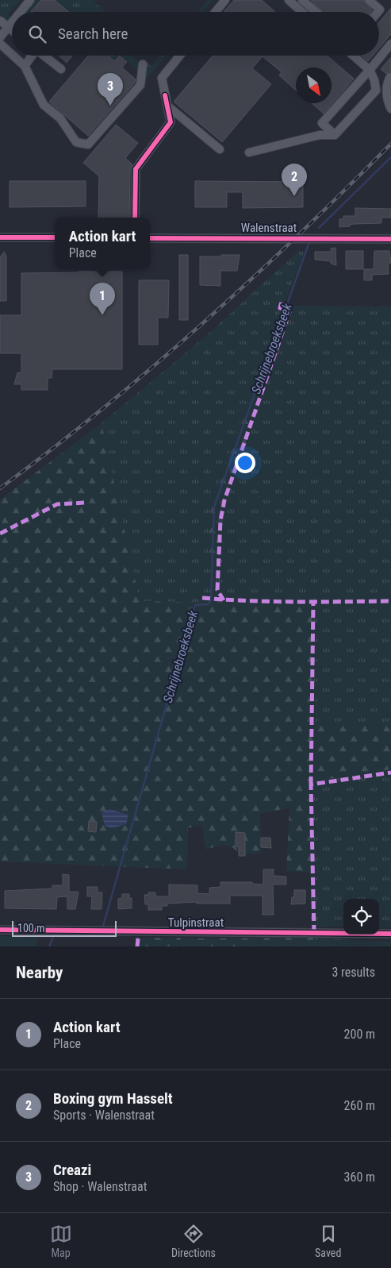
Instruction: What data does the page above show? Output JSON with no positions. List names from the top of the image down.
{
  "streets": {
    "street": ["Walenstraat", "Tulpinstraat"]
  },
  "water": ["Schrijnebroeksbeek"],
  "scale_bar": "100 m",
  "north": "bottom right",
  "page": {
    "search": "Search here",
    "pins": ["3", "2", "1"],
    "popup": ["Action kart", "Place"],
    "scale": "100 m",
    "heading": ["Nearby", "3 results"],
    "list": [
      {
        "mark": "1",
        "name": "Action kart",
        "note": "Place",
        "value": "200 m"
      },
      {
        "mark": "2",
        "name": "Boxing gym Hasselt",
        "note": "Sports · Walenstraat",
        "value": "260 m"
      },
      {
        "mark": "3",
        "name": "Creazi",
        "note": "Shop · Walenstraat",
        "value": "360 m"
      }
    ],
    "nav": ["Map", "Directions", "Saved"]
  }
}
